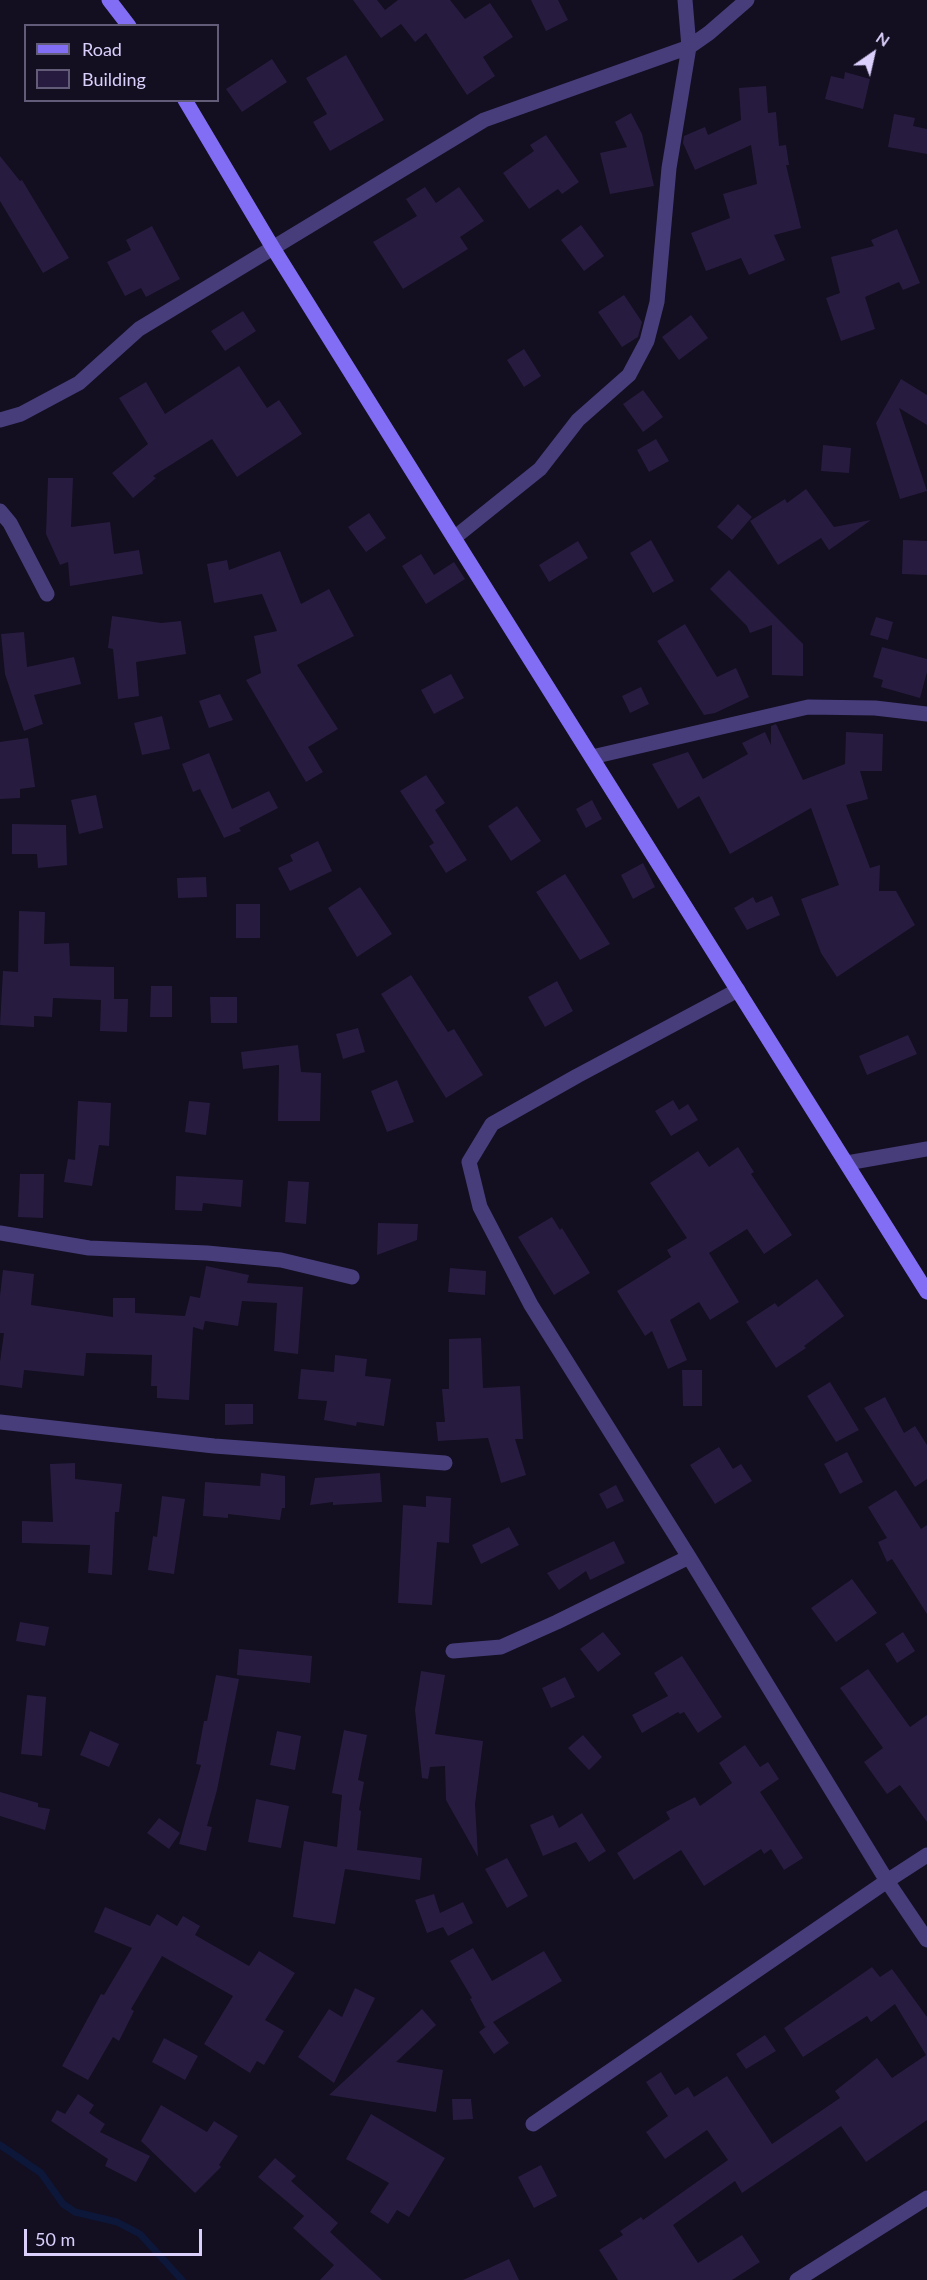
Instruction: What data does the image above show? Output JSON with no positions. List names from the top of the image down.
{
  "legend": ["Road", "Building"],
  "scale_bar": "50 m",
  "north": "top right"
}
